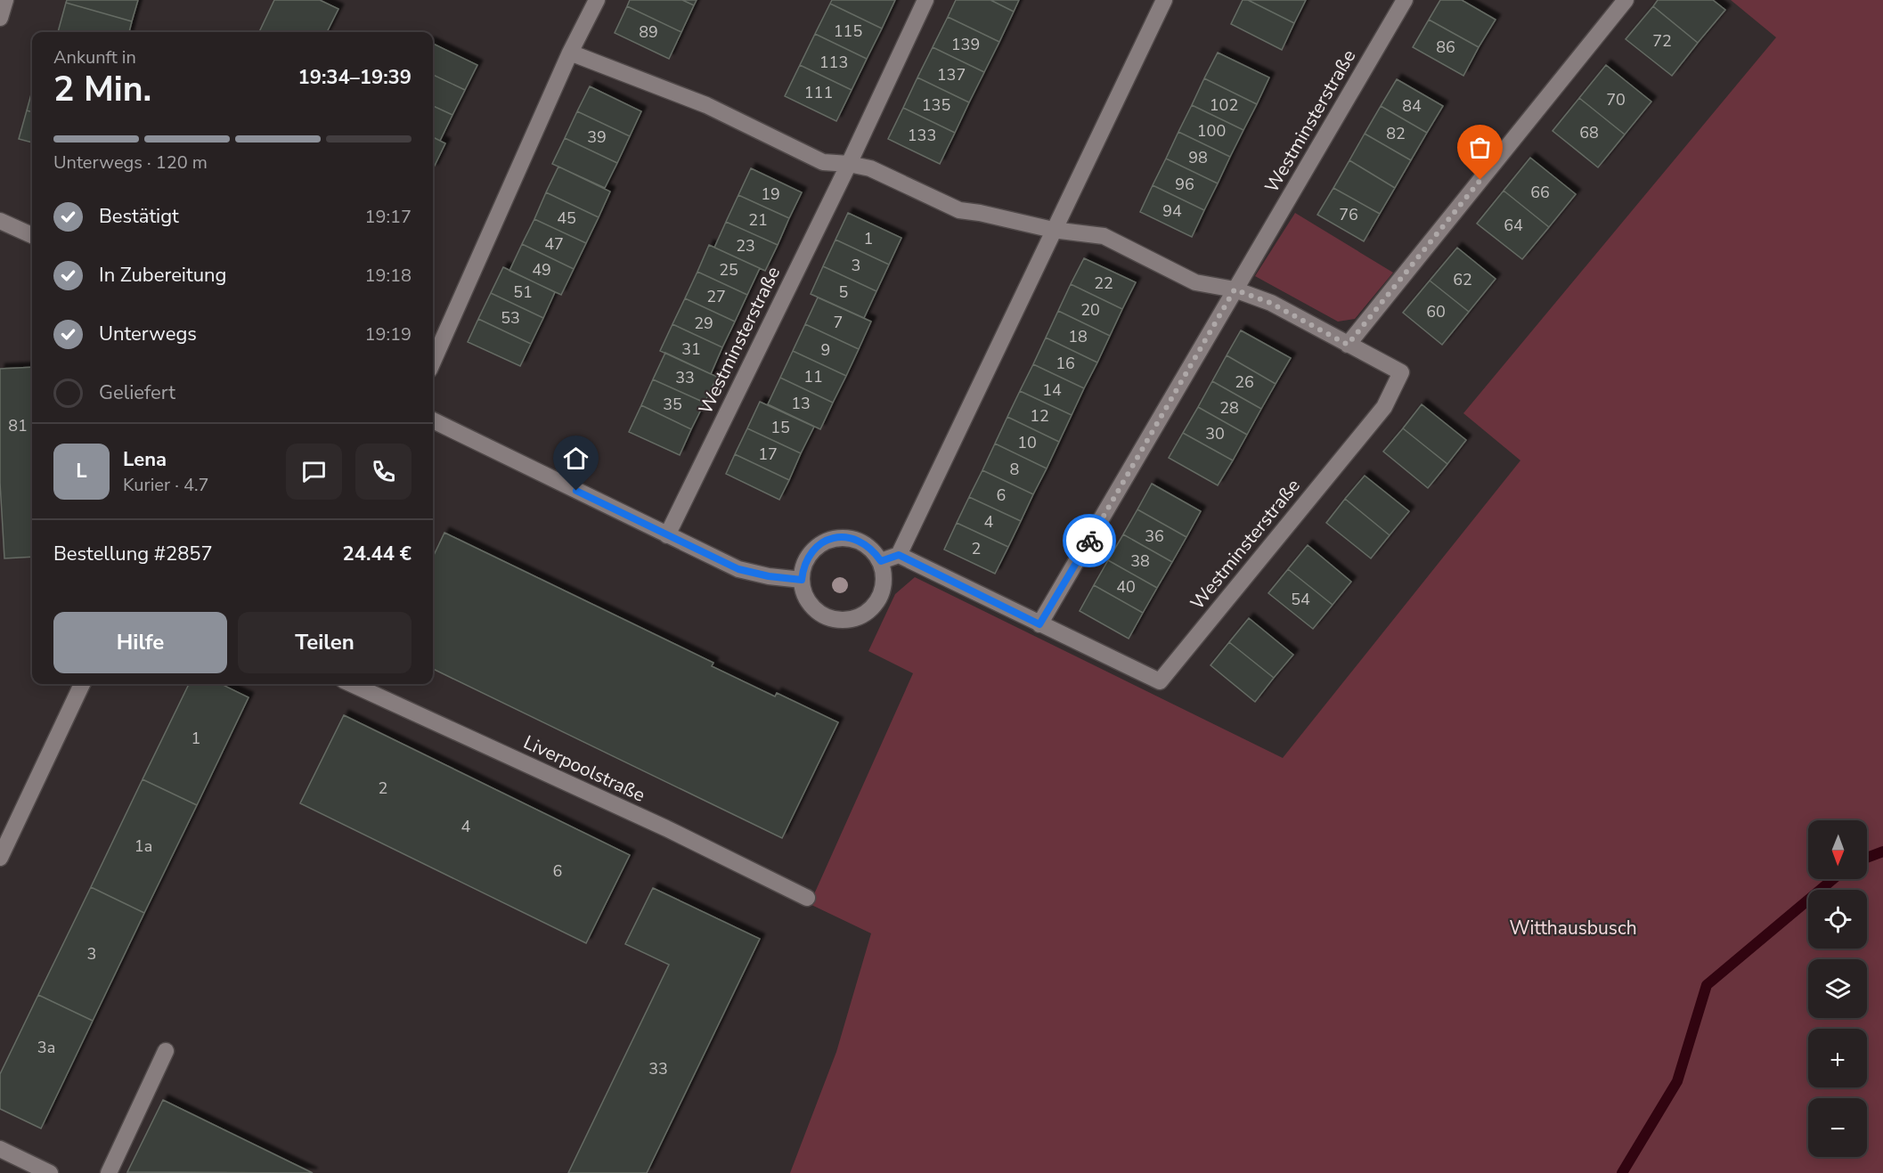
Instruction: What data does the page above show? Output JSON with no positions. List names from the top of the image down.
{
  "streets": {
    "street": ["Westminsterstraße", "Liverpoolstraße"]
  },
  "parks": ["Witthausbusch"],
  "house_numbers": [
    "115",
    "89",
    "72",
    "139",
    "86",
    "113",
    "137",
    "111",
    "70",
    "135",
    "102",
    "84",
    "100",
    "68",
    "82",
    "133",
    "39",
    "98",
    "96",
    "66",
    "19",
    "94",
    "76",
    "45",
    "21",
    "64",
    "1",
    "47",
    "23",
    "3",
    "49",
    "25",
    "62",
    "22",
    "51",
    "5",
    "27",
    "20",
    "60",
    "53",
    "7",
    "29",
    "18",
    "31",
    "9",
    "16",
    "11",
    "33",
    "26",
    "14",
    "13",
    "35",
    "28",
    "12",
    "81",
    "15",
    "30",
    "10",
    "17",
    "8",
    "6",
    "4",
    "36",
    "2",
    "38",
    "40",
    "54",
    "1",
    "2",
    "4",
    "1a",
    "6",
    "3",
    "3a",
    "33"
  ],
  "north": "bottom",
  "page": {
    "heading": ["2 Min.", "Ankunft in", "19:34–19:39"],
    "panel": [
      "Lena",
      "Kurier · 4.7",
      "Bestellung #2857",
      "24.44 €"
    ],
    "bar": "Unterwegs · 120 m",
    "list": [
      ["Bestätigt", "19:17"],
      ["In Zubereitung", "19:18"],
      ["Unterwegs", "19:19"],
      "Geliefert"
    ],
    "round": "L",
    "buttons": ["Hilfe", "Teilen"],
    "map_buttons": ["+", "−"]
  }
}
